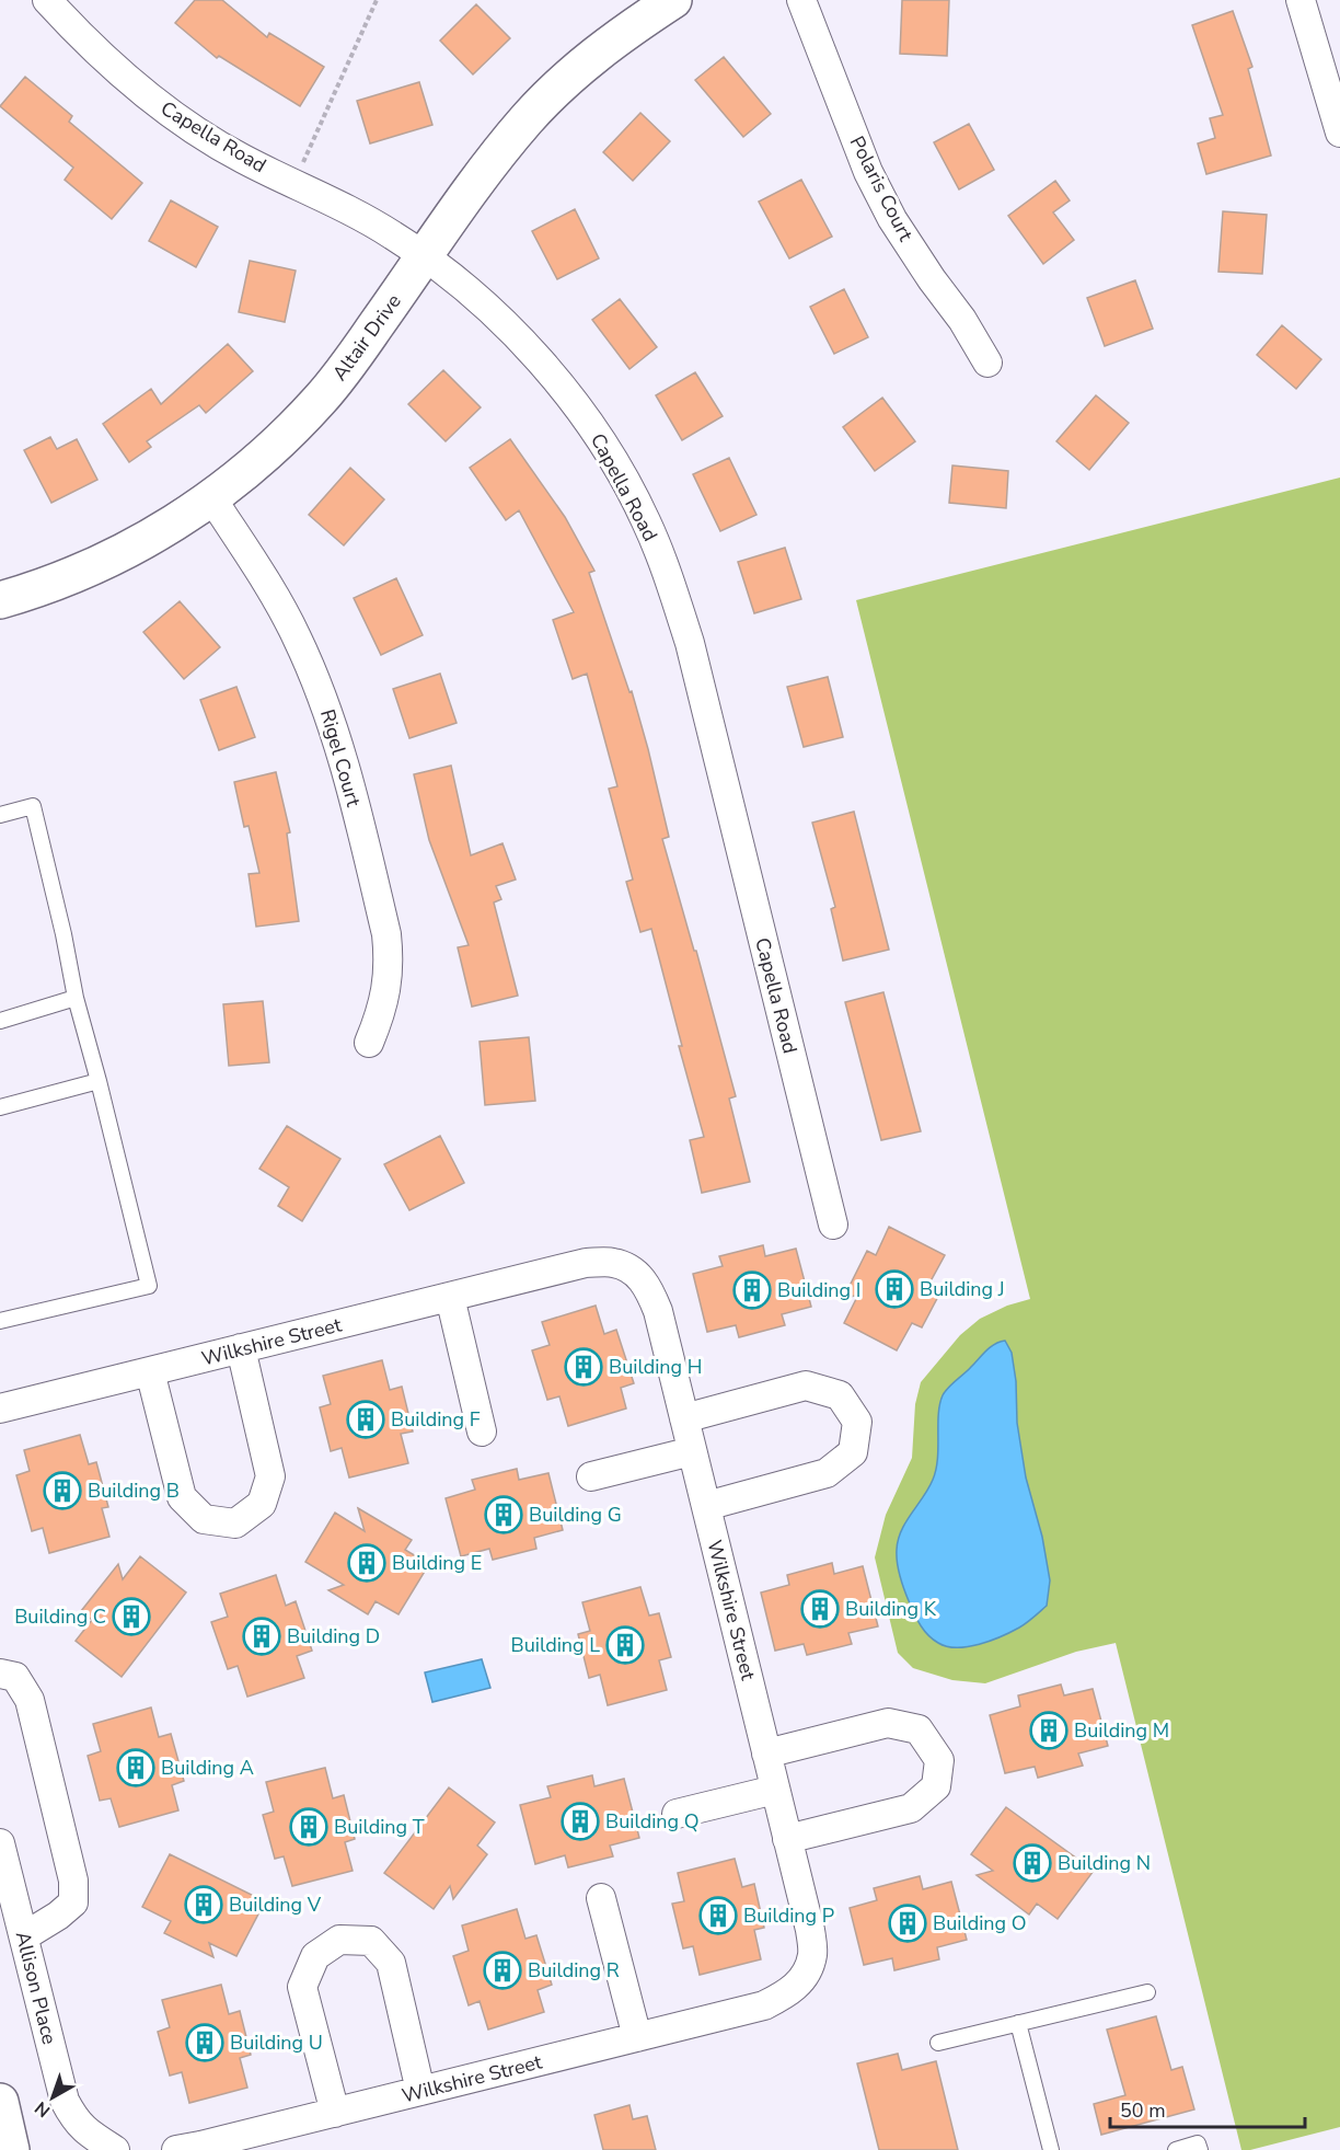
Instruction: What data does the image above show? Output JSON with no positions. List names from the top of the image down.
{
  "streets": {
    "street": [
      "Capella Road",
      "Polaris Court",
      "Altair Drive",
      "Rigel Court",
      "Wilkshire Street",
      "Allison Place"
    ]
  },
  "crossings": [
    ["Capella Road", "Altair Drive"],
    ["Altair Drive", "Rigel Court"]
  ],
  "places": {
    "building": [
      "Building J",
      "Building I",
      "Building H",
      "Building F",
      "Building B",
      "Building G",
      "Building E",
      "Building K",
      "Building C",
      "Building D",
      "Building L",
      "Building M",
      "Building A",
      "Building Q",
      "Building T",
      "Building N",
      "Building V",
      "Building P",
      "Building O",
      "Building R",
      "Building U"
    ]
  },
  "scale_bar": "50 m",
  "north": "bottom left"
}
